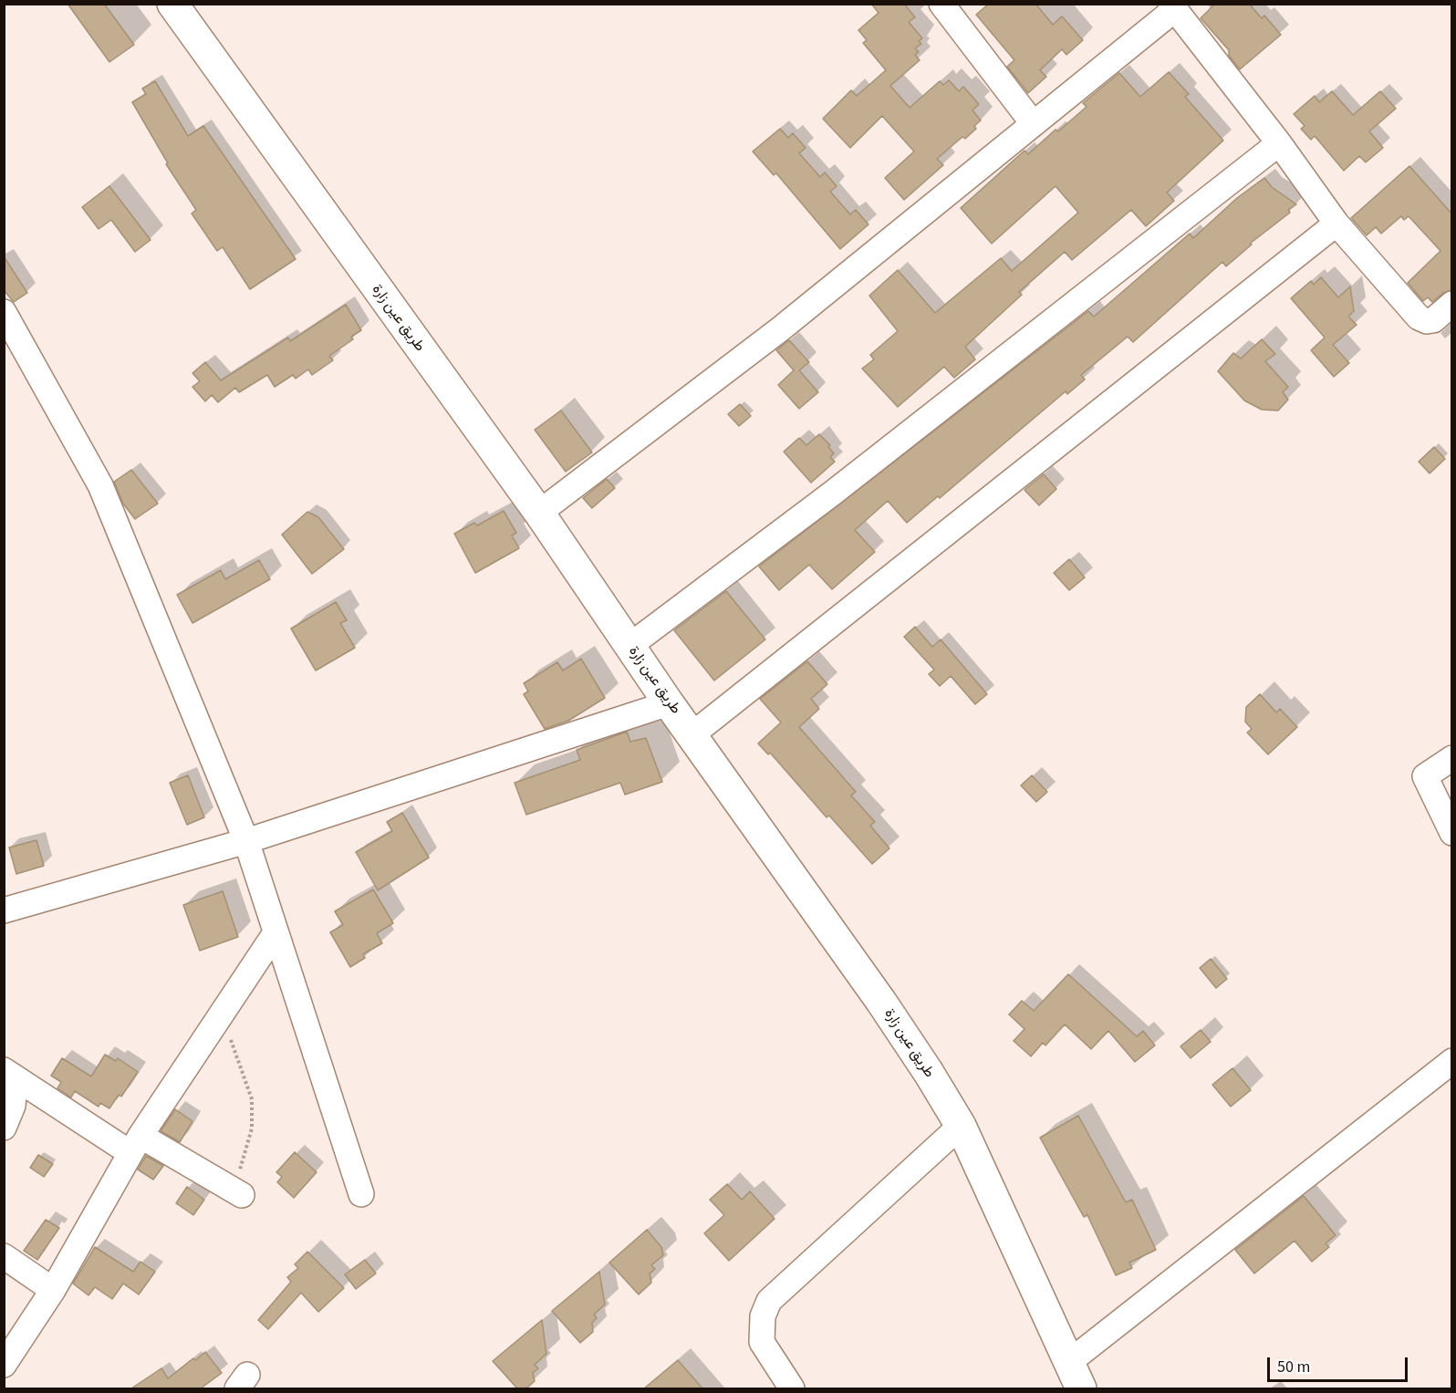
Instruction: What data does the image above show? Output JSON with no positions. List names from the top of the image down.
{
  "streets": {
    "main road": ["طريق عين زارة"]
  },
  "scale_bar": "50 m"
}
